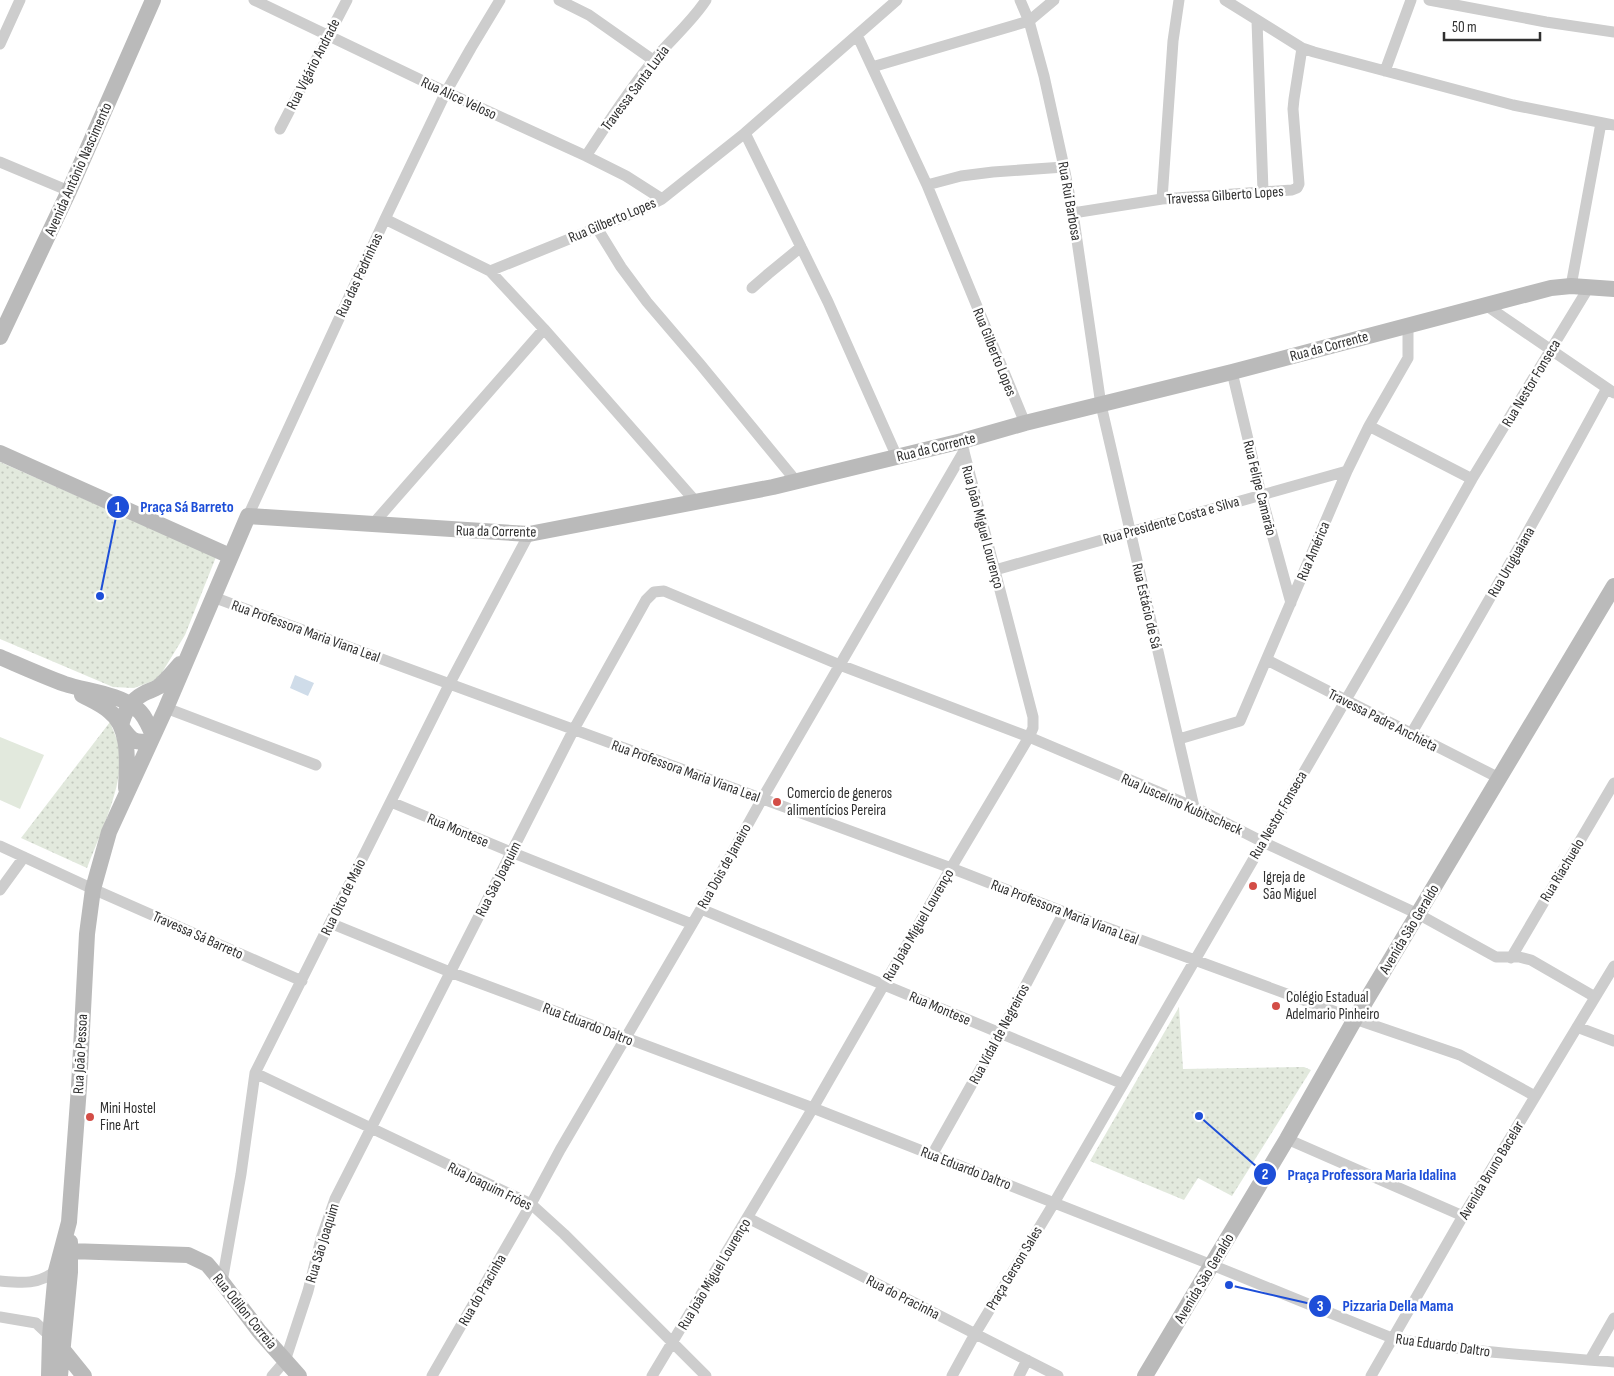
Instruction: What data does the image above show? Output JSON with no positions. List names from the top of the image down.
{
  "streets": {
    "street": [
      "Rua Vigário Andrade",
      "Travessa Santa Luzia",
      "Rua Alice Veloso",
      "Avenida Antônio Nascimento",
      "Travessa Gilberto Lopes",
      "Rua Rui Barbosa",
      "Rua Gilberto Lopes",
      "Rua das Pedrinhas",
      "Rua da Corrente",
      "Rua Nestor Fonseca",
      "Rua Felipe Camarão",
      "Rua Presidente Costa e Silva",
      "Rua João Miguel Lourenço",
      "Rua América",
      "Rua Uruguaiana",
      "Rua Estácio de Sá",
      "Rua Professora Maria Viana Leal",
      "Travessa Padre Anchieta",
      "Rua Juscelino Kubitscheck",
      "Rua Montese",
      "Rua Dois de Janeiro",
      "Rua Riachuelo",
      "Rua São Joaquim",
      "Rua Oito de Maio",
      "Avenida São Geraldo",
      "Travessa Sá Barreto",
      "Rua Eduardo Daltro",
      "Rua Vidal de Negreiros",
      "Rua João Pessoa",
      "Avenida Bruno Bacelar",
      "Rua Joaquim Fróes",
      "Praça Gerson Sales",
      "Rua do Pracinha",
      "Rua Odilon Correia"
    ]
  },
  "crossings": [
    ["Rua Vigário Andrade", "Rua Alice Veloso"],
    ["Travessa Santa Luzia", "Rua Alice Veloso"],
    ["Rua Alice Veloso", "Rua Gilberto Lopes"],
    ["Rua Alice Veloso", "Rua das Pedrinhas"],
    ["Travessa Gilberto Lopes", "Rua Rui Barbosa"],
    ["Rua Rui Barbosa", "Rua da Corrente"],
    ["Rua Rui Barbosa", "Rua Estácio de Sá"],
    ["Rua Gilberto Lopes", "Rua da Corrente"],
    ["Rua das Pedrinhas", "Rua da Corrente"],
    ["Rua das Pedrinhas", "Rua Professora Maria Viana Leal"],
    ["Rua das Pedrinhas", "Rua João Pessoa"],
    ["Rua da Corrente", "Rua Nestor Fonseca"],
    ["Rua da Corrente", "Rua Felipe Camarão"],
    ["Rua da Corrente", "Rua João Miguel Lourenço"],
    ["Rua da Corrente", "Rua América"],
    ["Rua da Corrente", "Rua Estácio de Sá"],
    ["Rua da Corrente", "Rua Dois de Janeiro"],
    ["Rua da Corrente", "Rua Oito de Maio"],
    ["Rua Nestor Fonseca", "Rua Professora Maria Viana Leal"],
    ["Rua Nestor Fonseca", "Travessa Padre Anchieta"],
    ["Rua Nestor Fonseca", "Rua Juscelino Kubitscheck"],
    ["Rua Nestor Fonseca", "Rua Montese"],
    ["Rua Nestor Fonseca", "Rua Eduardo Daltro"],
    ["Rua Nestor Fonseca", "Praça Gerson Sales"],
    ["Rua Felipe Camarão", "Rua Presidente Costa e Silva"],
    ["Rua Felipe Camarão", "Rua América"],
    ["Rua Presidente Costa e Silva", "Rua João Miguel Lourenço"],
    ["Rua Presidente Costa e Silva", "Rua América"],
    ["Rua Presidente Costa e Silva", "Rua Estácio de Sá"],
    ["Rua João Miguel Lourenço", "Rua Professora Maria Viana Leal"],
    ["Rua João Miguel Lourenço", "Rua Juscelino Kubitscheck"],
    ["Rua João Miguel Lourenço", "Rua Montese"],
    ["Rua João Miguel Lourenço", "Rua Dois de Janeiro"],
    ["Rua João Miguel Lourenço", "Rua Eduardo Daltro"],
    ["Rua João Miguel Lourenço", "Rua Joaquim Fróes"],
    ["Rua João Miguel Lourenço", "Rua do Pracinha"],
    ["Rua América", "Rua Estácio de Sá"],
    ["Rua América", "Travessa Padre Anchieta"],
    ["Rua Uruguaiana", "Travessa Padre Anchieta"],
    ["Rua Estácio de Sá", "Rua Juscelino Kubitscheck"],
    ["Rua Professora Maria Viana Leal", "Rua Dois de Janeiro"],
    ["Rua Professora Maria Viana Leal", "Rua São Joaquim"],
    ["Rua Professora Maria Viana Leal", "Rua Oito de Maio"],
    ["Rua Professora Maria Viana Leal", "Avenida São Geraldo"],
    ["Rua Professora Maria Viana Leal", "Rua Vidal de Negreiros"],
    ["Rua Professora Maria Viana Leal", "Avenida Bruno Bacelar"],
    ["Travessa Padre Anchieta", "Avenida São Geraldo"],
    ["Rua Juscelino Kubitscheck", "Rua Dois de Janeiro"],
    ["Rua Juscelino Kubitscheck", "Rua Riachuelo"],
    ["Rua Juscelino Kubitscheck", "Rua São Joaquim"],
    ["Rua Juscelino Kubitscheck", "Avenida São Geraldo"],
    ["Rua Juscelino Kubitscheck", "Avenida Bruno Bacelar"],
    ["Rua Montese", "Rua Dois de Janeiro"],
    ["Rua Montese", "Rua São Joaquim"],
    ["Rua Montese", "Rua Oito de Maio"],
    ["Rua Montese", "Rua Vidal de Negreiros"],
    ["Rua Dois de Janeiro", "Rua São Joaquim"],
    ["Rua Dois de Janeiro", "Rua Eduardo Daltro"],
    ["Rua Dois de Janeiro", "Rua Joaquim Fróes"],
    ["Rua Dois de Janeiro", "Rua do Pracinha"],
    ["Rua São Joaquim", "Rua Eduardo Daltro"],
    ["Rua São Joaquim", "Rua Joaquim Fróes"],
    ["Rua São Joaquim", "Rua Odilon Correia"],
    ["Rua Oito de Maio", "Travessa Sá Barreto"],
    ["Rua Oito de Maio", "Rua Eduardo Daltro"],
    ["Rua Oito de Maio", "Rua Joaquim Fróes"],
    ["Rua Oito de Maio", "Rua Odilon Correia"],
    ["Avenida São Geraldo", "Rua Eduardo Daltro"],
    ["Travessa Sá Barreto", "Rua João Pessoa"],
    ["Rua Eduardo Daltro", "Rua Vidal de Negreiros"],
    ["Rua Eduardo Daltro", "Avenida Bruno Bacelar"],
    ["Rua Eduardo Daltro", "Praça Gerson Sales"],
    ["Rua Joaquim Fróes", "Rua do Pracinha"],
    ["Praça Gerson Sales", "Rua do Pracinha"]
  ],
  "places": [
    "Praça Sá Barreto",
    "Comercio de generos alimentícios Pereira",
    "Igreja de São Miguel",
    "Colégio Estadual Adelmario Pinheiro",
    "Praça Professora Maria Idalina",
    "Mini Hostel Fine Art",
    "Pizzaria Della Mama"
  ],
  "scale_bar": "50 m"
}
